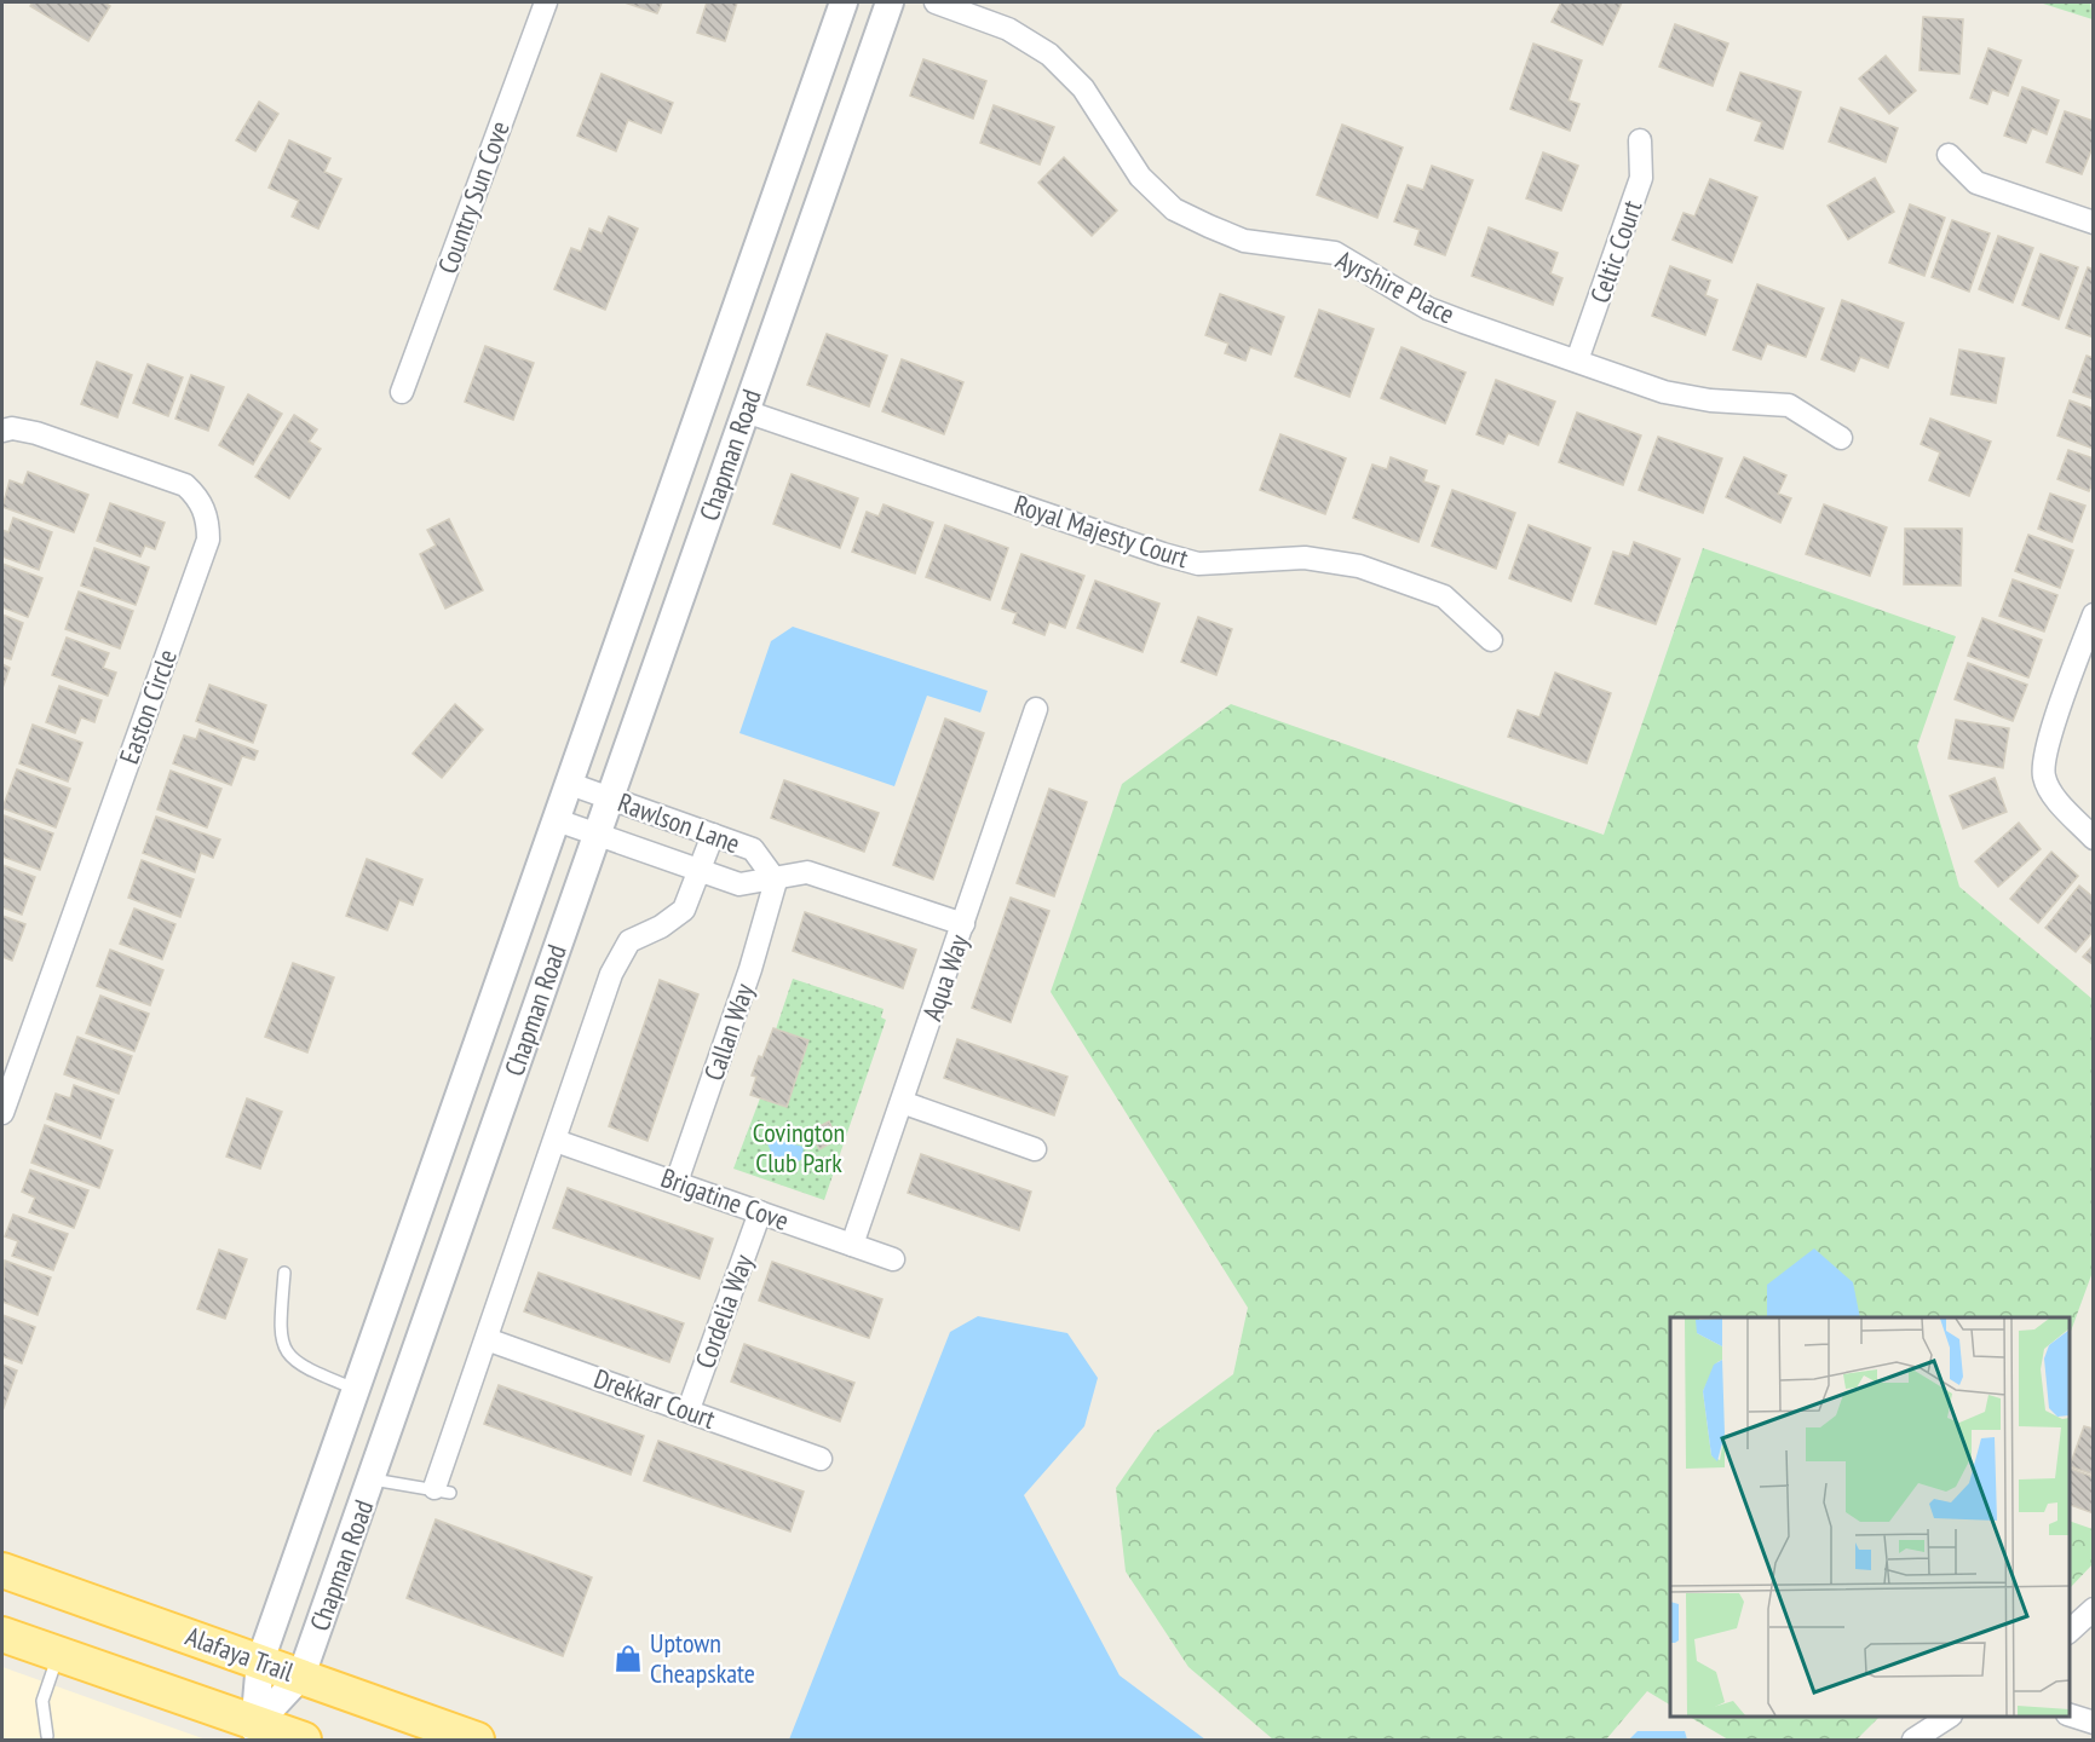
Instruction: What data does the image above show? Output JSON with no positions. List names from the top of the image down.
{
  "streets": {
    "main road": ["Alafaya Trail"],
    "street": [
      "Country Sun Cove",
      "Celtic Court",
      "Ayrshire Place",
      "Chapman Road",
      "Royal Majesty Court",
      "Easton Circle",
      "Rawlson Lane",
      "Aqua Way",
      "Callan Way",
      "Brigatine Cove",
      "Cordelia Way",
      "Drekkar Court"
    ]
  },
  "crossings": [
    ["Celtic Court", "Ayrshire Place"],
    ["Chapman Road", "Royal Majesty Court"],
    ["Chapman Road", "Rawlson Lane"],
    ["Chapman Road", "Alafaya Trail"],
    ["Rawlson Lane", "Aqua Way"],
    ["Rawlson Lane", "Callan Way"],
    ["Aqua Way", "Brigatine Cove"],
    ["Callan Way", "Brigatine Cove"],
    ["Brigatine Cove", "Cordelia Way"],
    ["Cordelia Way", "Drekkar Court"]
  ],
  "parks": ["Covington Club Park"],
  "places": {
    "shop": ["Uptown Cheapskate"]
  }
}
